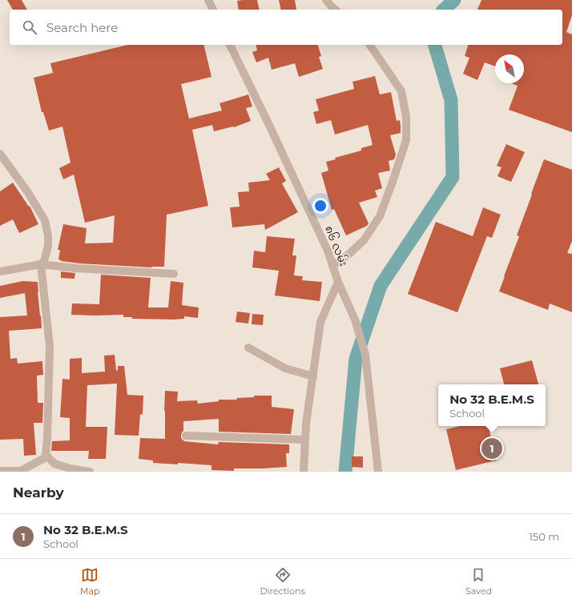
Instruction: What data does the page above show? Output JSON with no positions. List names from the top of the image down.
{
  "streets": {
    "street": ["၈၆ လမ်း"]
  },
  "north": "top left",
  "page": {
    "search": "Search here",
    "popup": ["No 32 B.E.M.S", "School"],
    "pins": "1",
    "heading": "Nearby",
    "list": [
      {
        "mark": "1",
        "name": "No 32 B.E.M.S",
        "note": "School",
        "value": "150 m"
      }
    ],
    "nav": ["Map", "Directions", "Saved"]
  }
}
